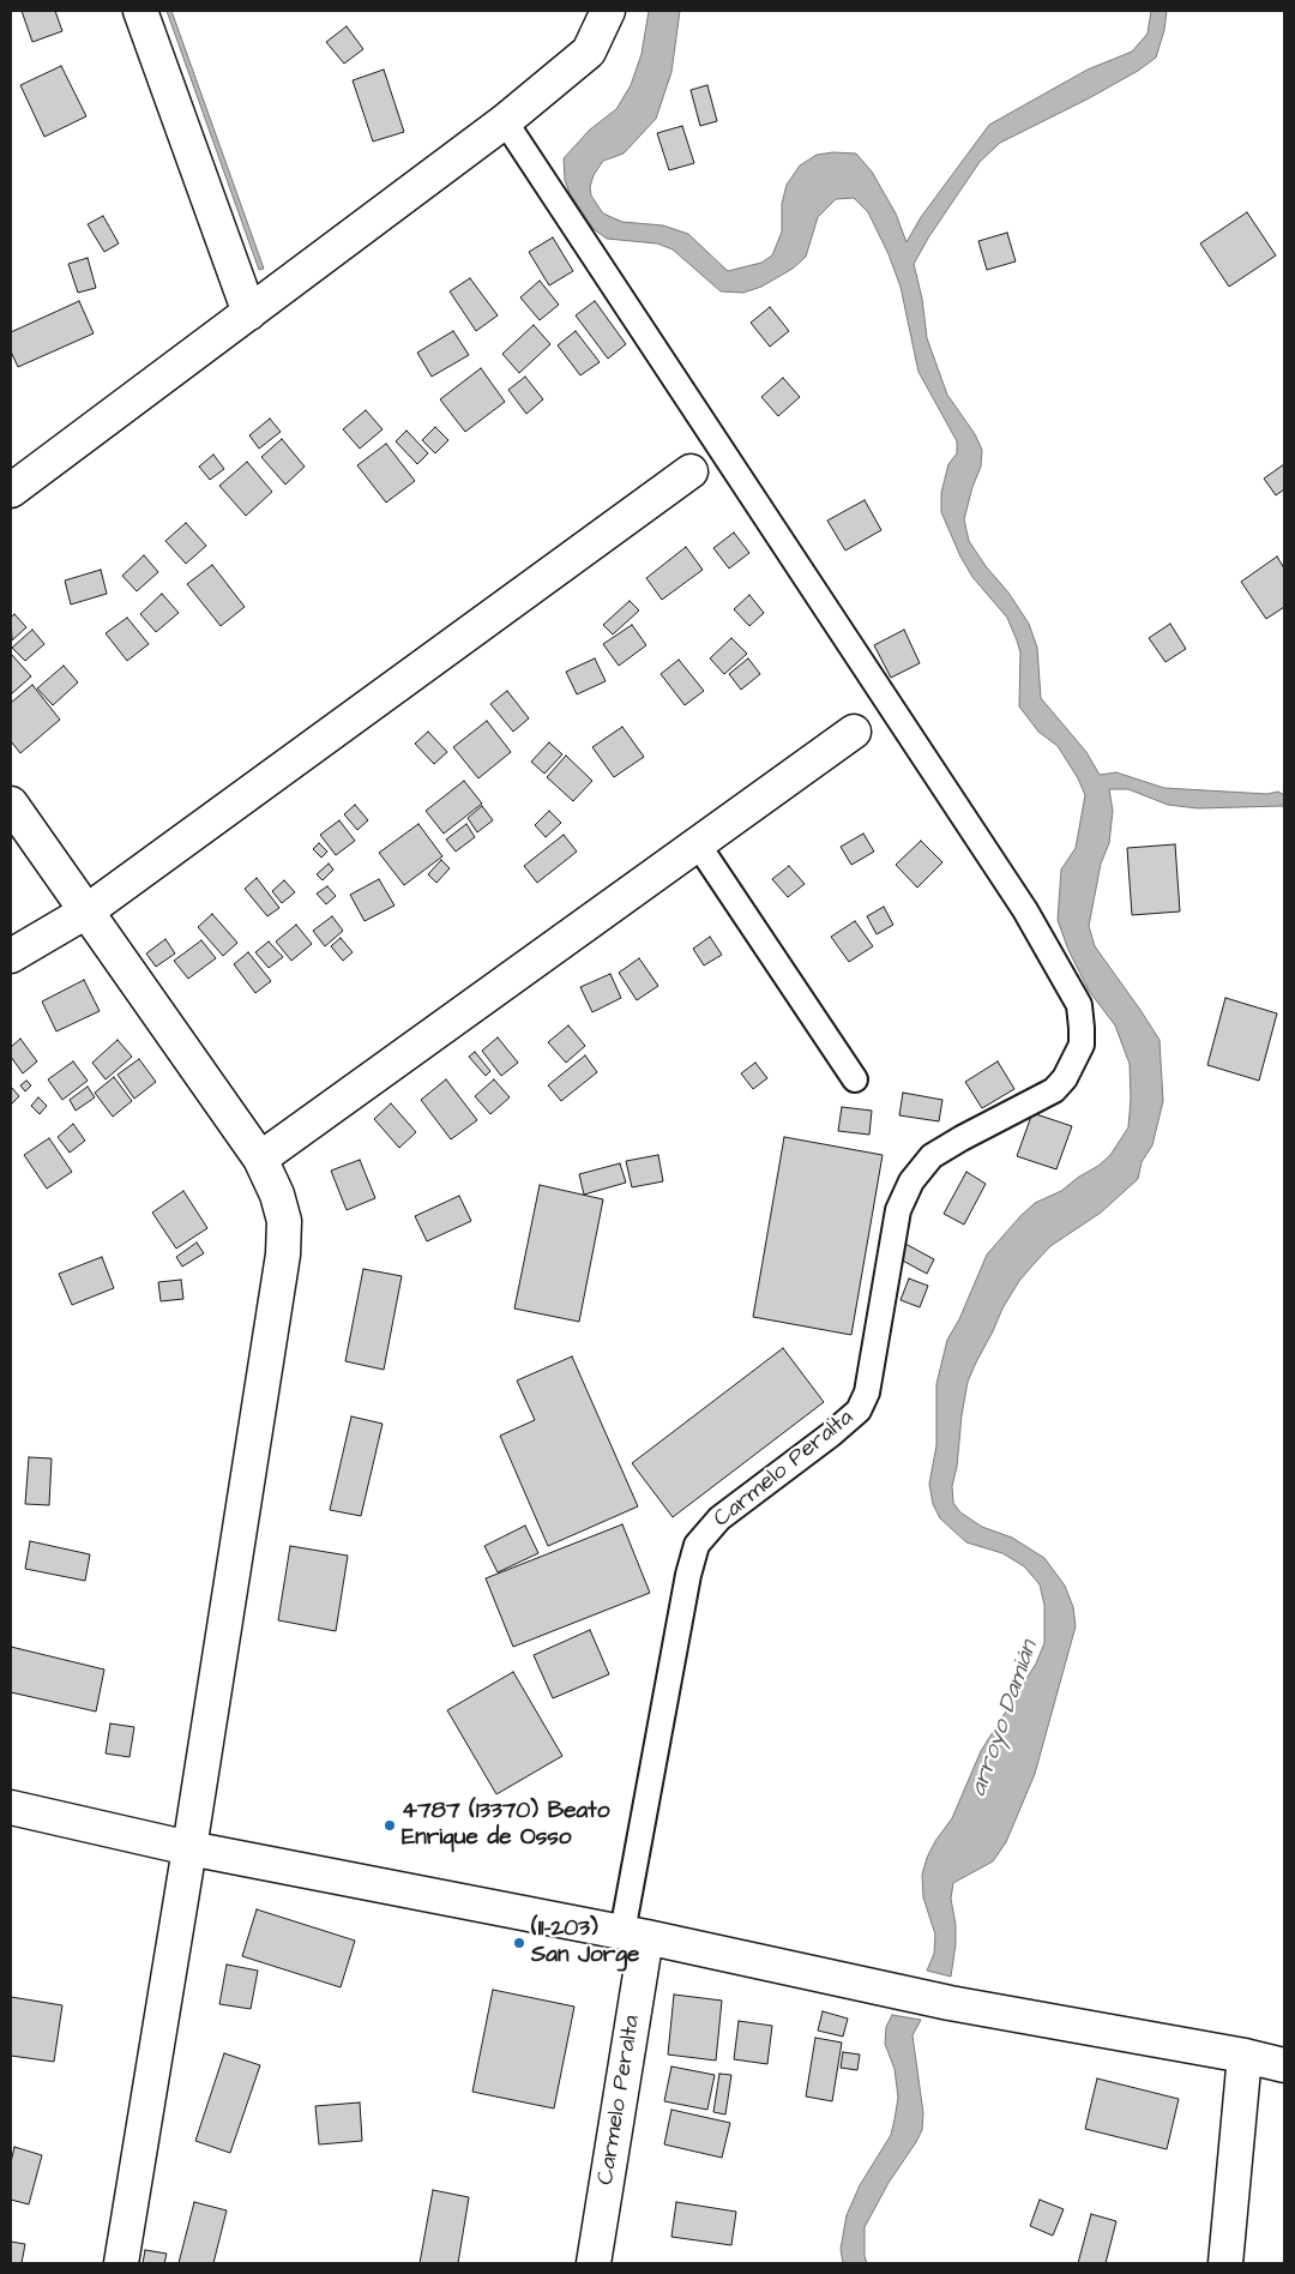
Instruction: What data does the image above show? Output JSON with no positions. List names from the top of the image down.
{
  "streets": {
    "street": ["Carmelo Peralta"]
  },
  "water": ["arroyo Damián"],
  "places": ["4787 (13370) Beato Enrique de Osso", "(11-203) San Jorge"]
}
